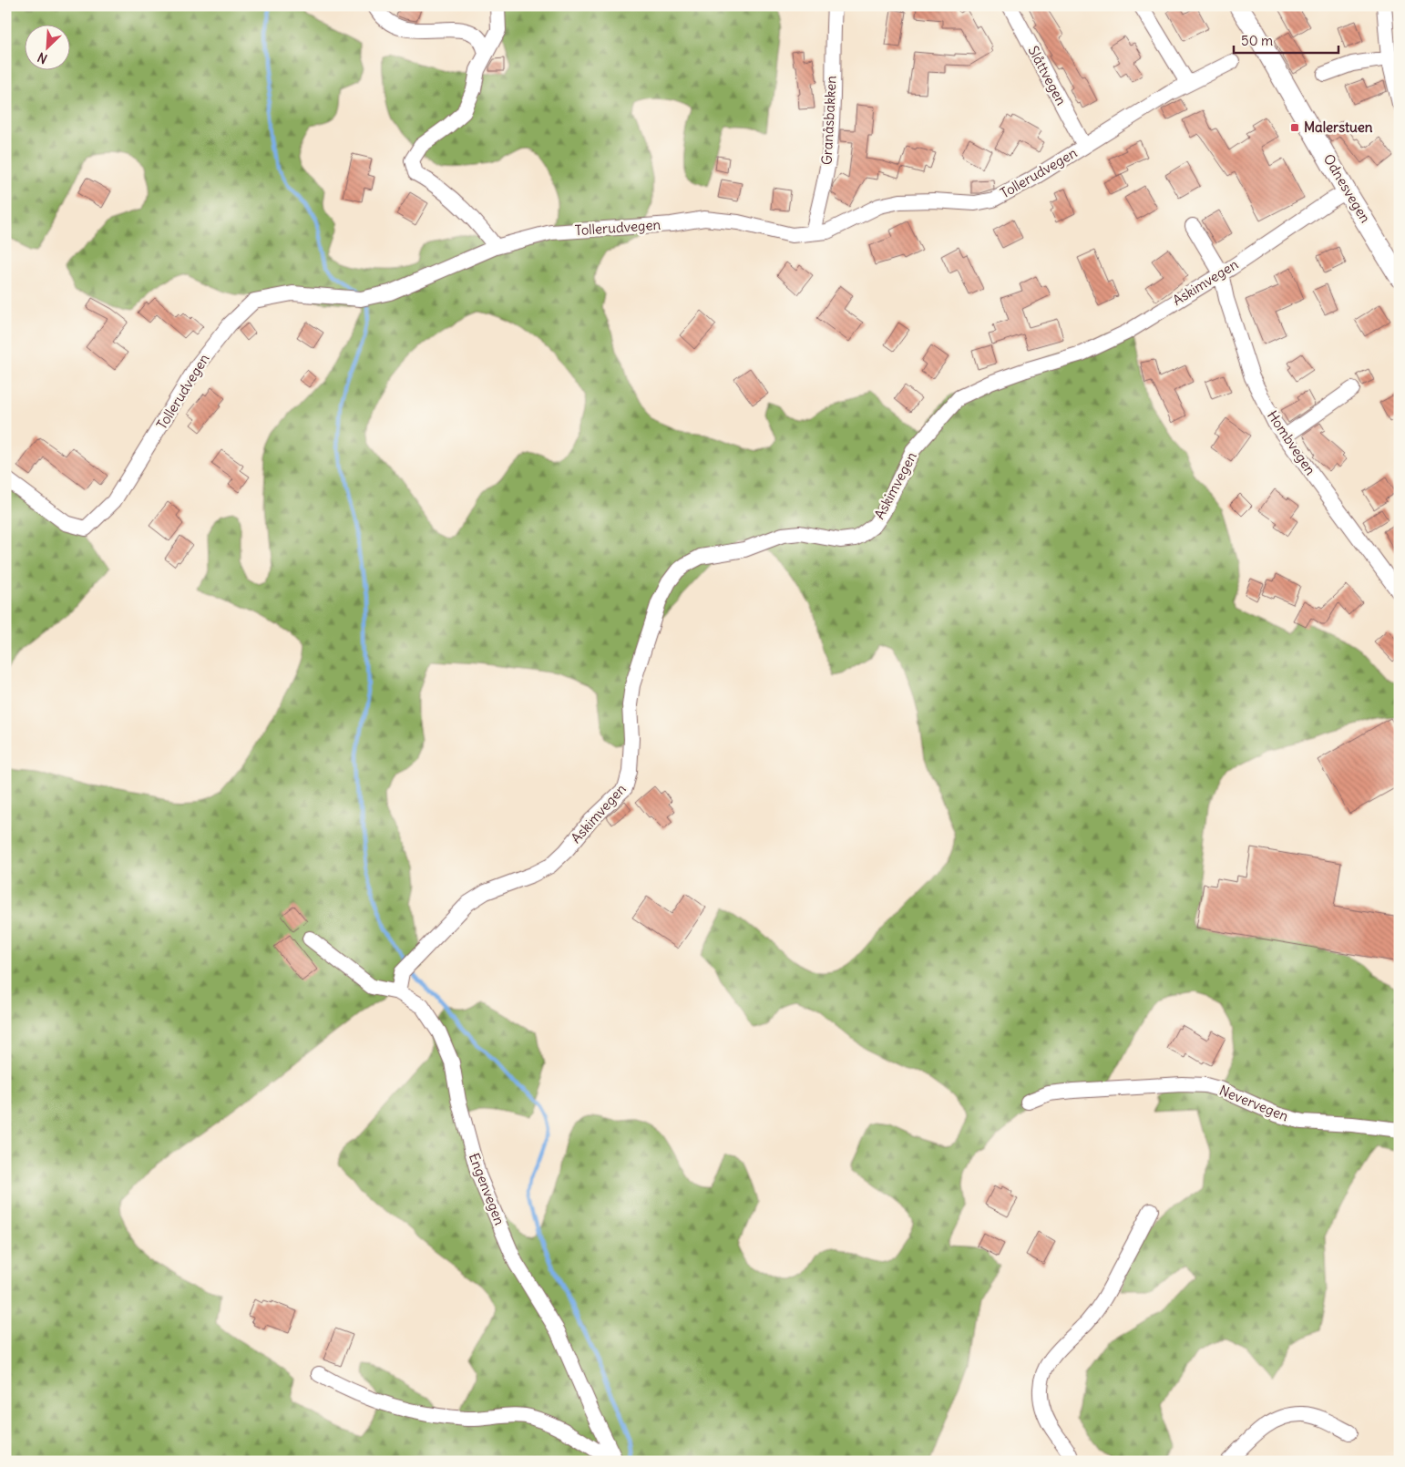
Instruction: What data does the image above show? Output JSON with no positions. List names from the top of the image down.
{
  "streets": {
    "main road": ["Odnesvegen"],
    "street": [
      "Slåttvegen",
      "Granåsbakken",
      "Tollerudvegen",
      "Askimvegen",
      "Hombvegen",
      "Nevervegen",
      "Engenvegen"
    ]
  },
  "crossings": [
    ["Slåttvegen", "Tollerudvegen"],
    ["Granåsbakken", "Tollerudvegen"],
    ["Odnesvegen", "Askimvegen"],
    ["Askimvegen", "Hombvegen"],
    ["Askimvegen", "Engenvegen"]
  ],
  "places": {
    "transit": ["Malerstuen"]
  },
  "scale_bar": "50 m",
  "north": "bottom left"
}
